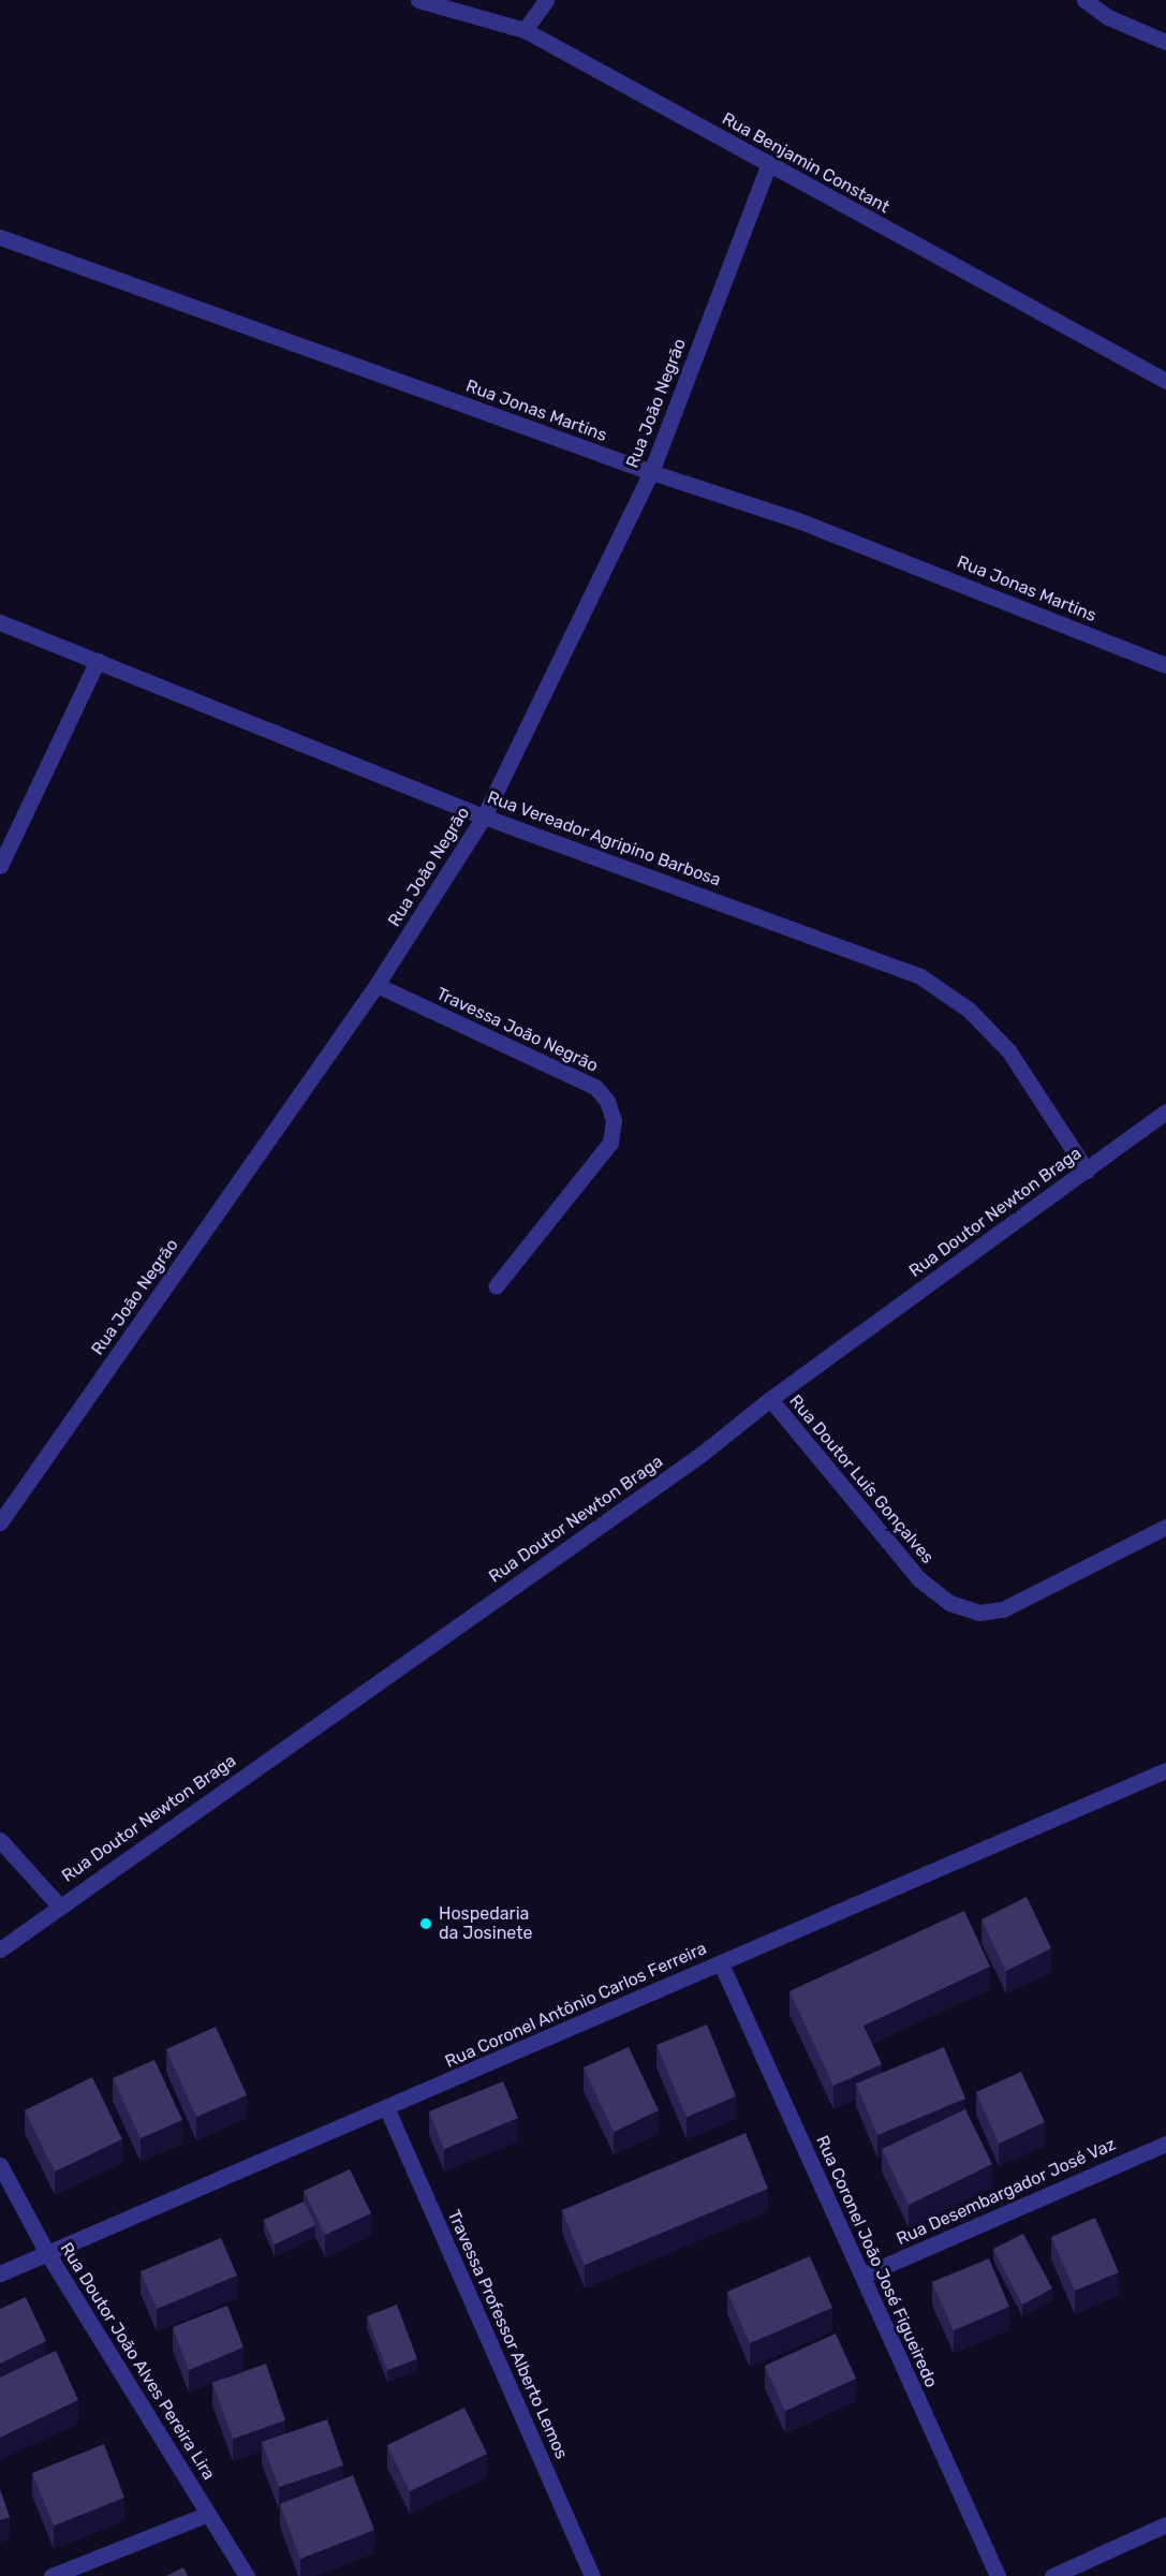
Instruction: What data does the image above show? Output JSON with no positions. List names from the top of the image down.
{
  "streets": {
    "street": [
      "Rua Benjamin Constant",
      "Rua João Negrão",
      "Rua Jonas Martins",
      "Rua Vereador Agripino Barbosa",
      "Travessa João Negrão",
      "Rua Doutor Newton Braga",
      "Rua Doutor Luís Gonçalves",
      "Rua Coronel Antônio Carlos Ferreira",
      "Rua Desembargador José Vaz",
      "Rua Coronel João José Figueiredo",
      "Travessa Professor Alberto Lemos",
      "Rua Doutor João Alves Pereira Lira"
    ]
  },
  "crossings": [
    ["Rua Benjamin Constant", "Rua João Negrão"],
    ["Rua João Negrão", "Rua Jonas Martins"],
    ["Rua João Negrão", "Rua Vereador Agripino Barbosa"],
    ["Rua João Negrão", "Travessa João Negrão"],
    ["Rua Vereador Agripino Barbosa", "Rua Doutor Newton Braga"],
    ["Rua Doutor Newton Braga", "Rua Doutor Luís Gonçalves"],
    ["Rua Coronel Antônio Carlos Ferreira", "Rua Coronel João José Figueiredo"],
    ["Rua Coronel Antônio Carlos Ferreira", "Travessa Professor Alberto Lemos"],
    ["Rua Coronel Antônio Carlos Ferreira", "Rua Doutor João Alves Pereira Lira"],
    ["Rua Desembargador José Vaz", "Rua Coronel João José Figueiredo"]
  ],
  "places": ["Hospedaria da Josinete"]
}
